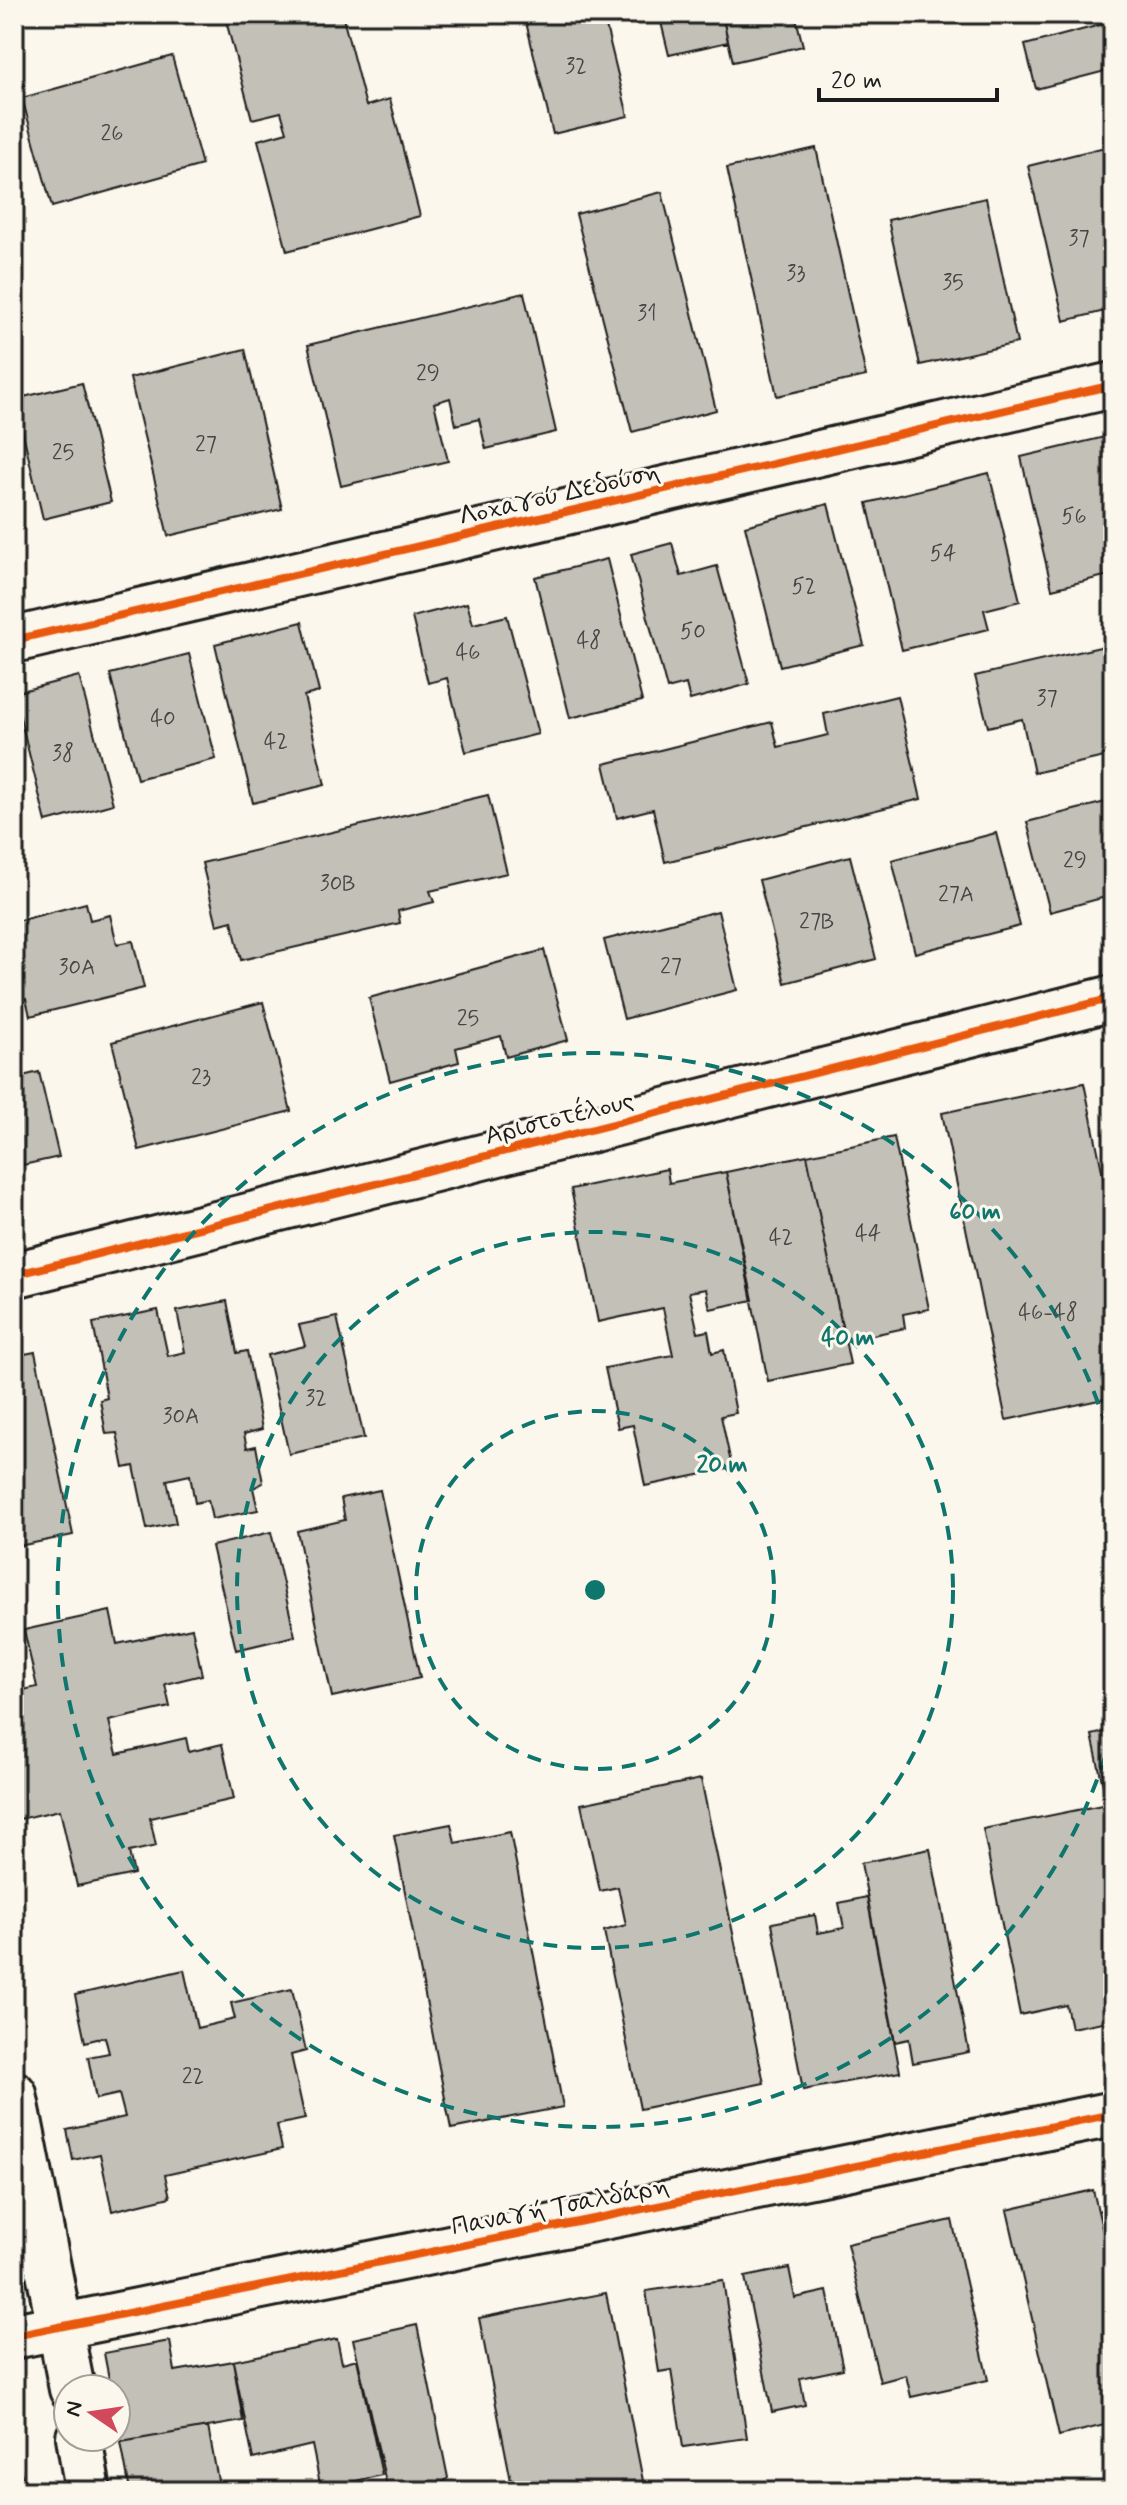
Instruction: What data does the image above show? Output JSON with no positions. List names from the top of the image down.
{
  "streets": {
    "street": ["Λοχαγού Δεδούση", "Αριστοτέλους", "Παναγή Τσαλδάρη"]
  },
  "house_numbers": [
    "32",
    "26",
    "37",
    "33",
    "35",
    "31",
    "29",
    "27",
    "25",
    "56",
    "54",
    "52",
    "50",
    "48",
    "46",
    "37",
    "40",
    "42",
    "38",
    "29",
    "30Β",
    "27Α",
    "27Β",
    "27",
    "30Α",
    "25",
    "23",
    "44",
    "42",
    "46-48",
    "32",
    "30A",
    "22"
  ],
  "scale_bar": "20 m",
  "north": "left",
  "rings": ["60 m", "40 m", "20 m"]
}
